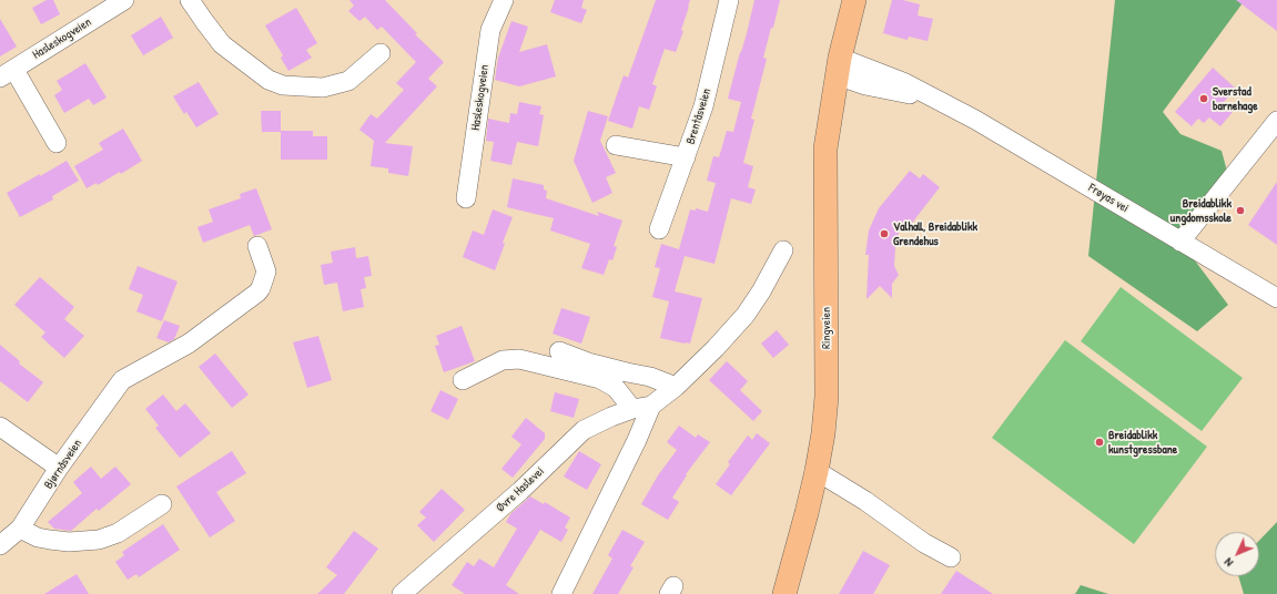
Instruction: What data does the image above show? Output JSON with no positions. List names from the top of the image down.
{
  "streets": {
    "main road": ["Ringveien"],
    "street": [
      "Hasleskogveien",
      "Brentåsveien",
      "Frøyas vei",
      "Bjørnåsveien",
      "Øvre Haslevei"
    ]
  },
  "crossings": [
    ["Frøyas vei", "Ringveien"]
  ],
  "places": [
    "Sverstad barnehage",
    "Breidablikk ungdomsskole",
    "Valhall, Breidablikk Grendehus",
    "Breidablikk kunstgressbane"
  ],
  "north": "bottom left"
}
